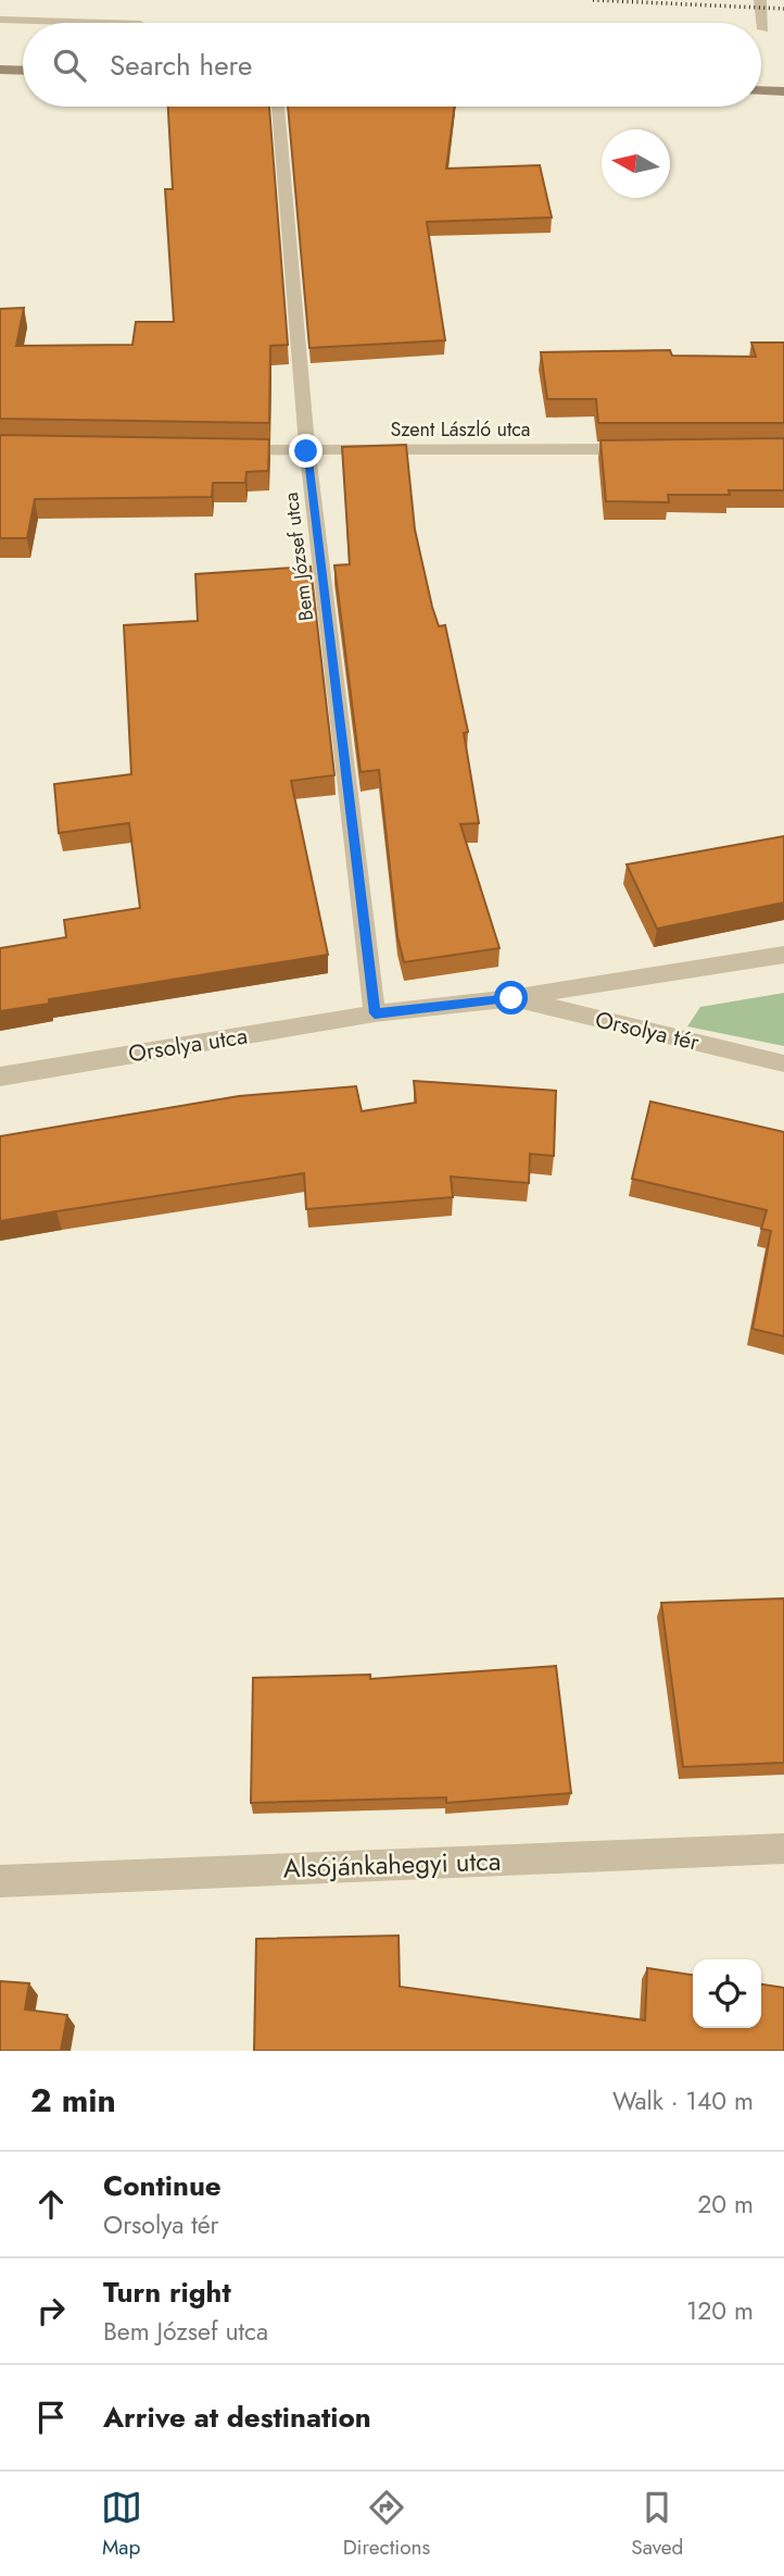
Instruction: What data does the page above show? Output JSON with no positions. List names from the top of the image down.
{
  "streets": {
    "street": [
      "Szent László utca",
      "Bem József utca",
      "Orsolya tér",
      "Orsolya utca",
      "Alsójánkahegyi utca"
    ]
  },
  "crossings": [
    ["Szent László utca", "Bem József utca"],
    ["Bem József utca", "Orsolya tér"],
    ["Bem József utca", "Orsolya utca"],
    ["Orsolya tér", "Orsolya utca"]
  ],
  "north": "left",
  "page": {
    "search": "Search here",
    "heading": ["2 min", "Walk · 140 m"],
    "list": [
      ["Continue", "Orsolya tér", "20 m"],
      ["Turn right", "Bem József utca", "120 m"],
      "Arrive at destination"
    ],
    "nav": ["Map", "Directions", "Saved"]
  }
}
